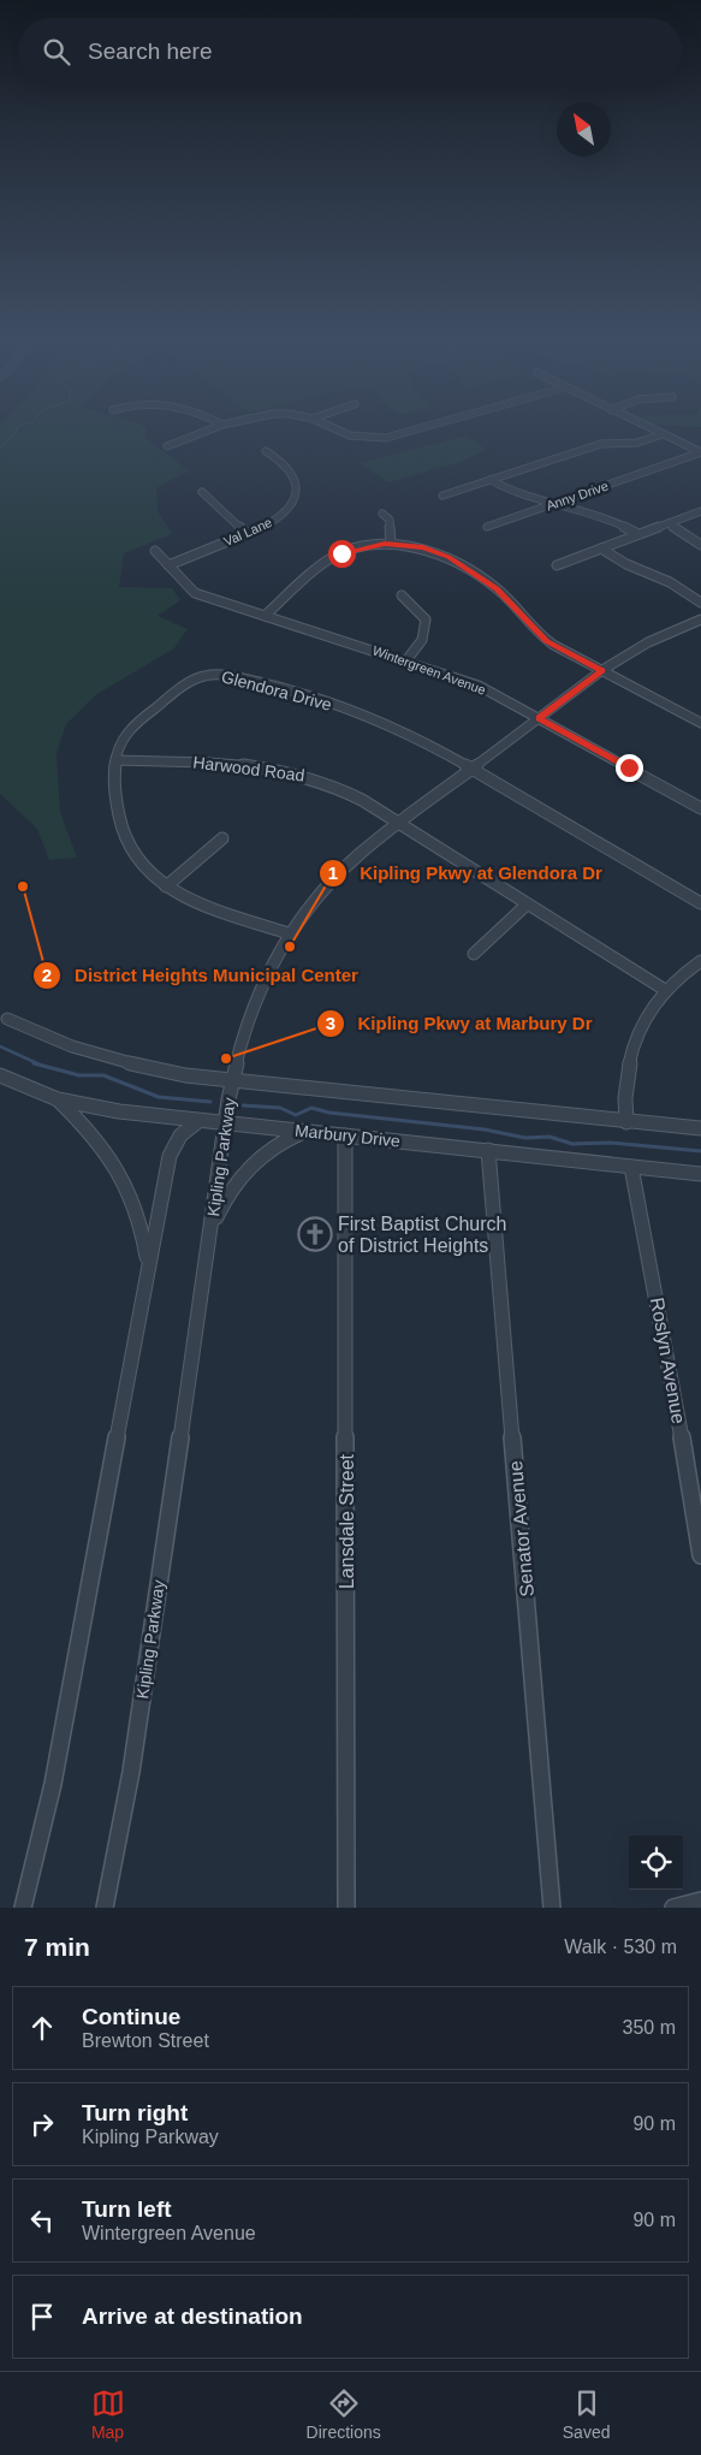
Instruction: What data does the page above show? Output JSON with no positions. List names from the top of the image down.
{
  "streets": {
    "street": [
      "Anny Drive",
      "Val Lane",
      "Wintergreen Avenue",
      "Glendora Drive",
      "Harwood Road",
      "Marbury Drive",
      "Kipling Parkway",
      "Roslyn Avenue",
      "Lansdale Street",
      "Senator Avenue"
    ]
  },
  "crossings": [
    ["Val Lane", "Wintergreen Avenue"],
    ["Wintergreen Avenue", "Kipling Parkway"],
    ["Glendora Drive", "Harwood Road"],
    ["Glendora Drive", "Kipling Parkway"],
    ["Harwood Road", "Kipling Parkway"],
    ["Marbury Drive", "Kipling Parkway"],
    ["Marbury Drive", "Roslyn Avenue"],
    ["Marbury Drive", "Lansdale Street"],
    ["Marbury Drive", "Senator Avenue"]
  ],
  "places": {
    "other": ["District Heights Municipal Center", "Kipling Pkwy at Glendora Dr", "Kipling Pkwy at Marbury Dr"],
    "church": ["First Baptist Church of District Heights"]
  },
  "north": "top left",
  "page": {
    "search": "Search here",
    "heading": ["7 min", "Walk · 530 m"],
    "list": [
      ["Continue", "Brewton Street", "350 m"],
      ["Turn right", "Kipling Parkway", "90 m"],
      ["Turn left", "Wintergreen Avenue", "90 m"],
      "Arrive at destination"
    ],
    "nav": ["Map", "Directions", "Saved"]
  }
}
